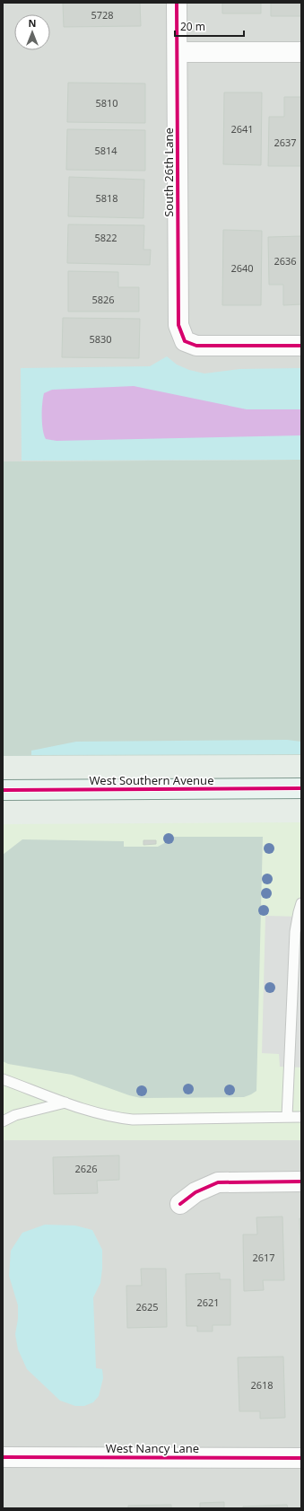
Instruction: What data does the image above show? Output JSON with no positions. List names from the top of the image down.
{
  "streets": {
    "main road": ["West Southern Avenue"],
    "street": ["South 26th Lane", "West Nancy Lane"]
  },
  "house_numbers": [
    "5728",
    "5810",
    "2641",
    "2637",
    "5814",
    "5818",
    "5822",
    "2636",
    "2640",
    "5826",
    "5830",
    "2626",
    "2617",
    "2621",
    "2625",
    "2618"
  ],
  "scale_bar": "20 m",
  "north": "top"
}
